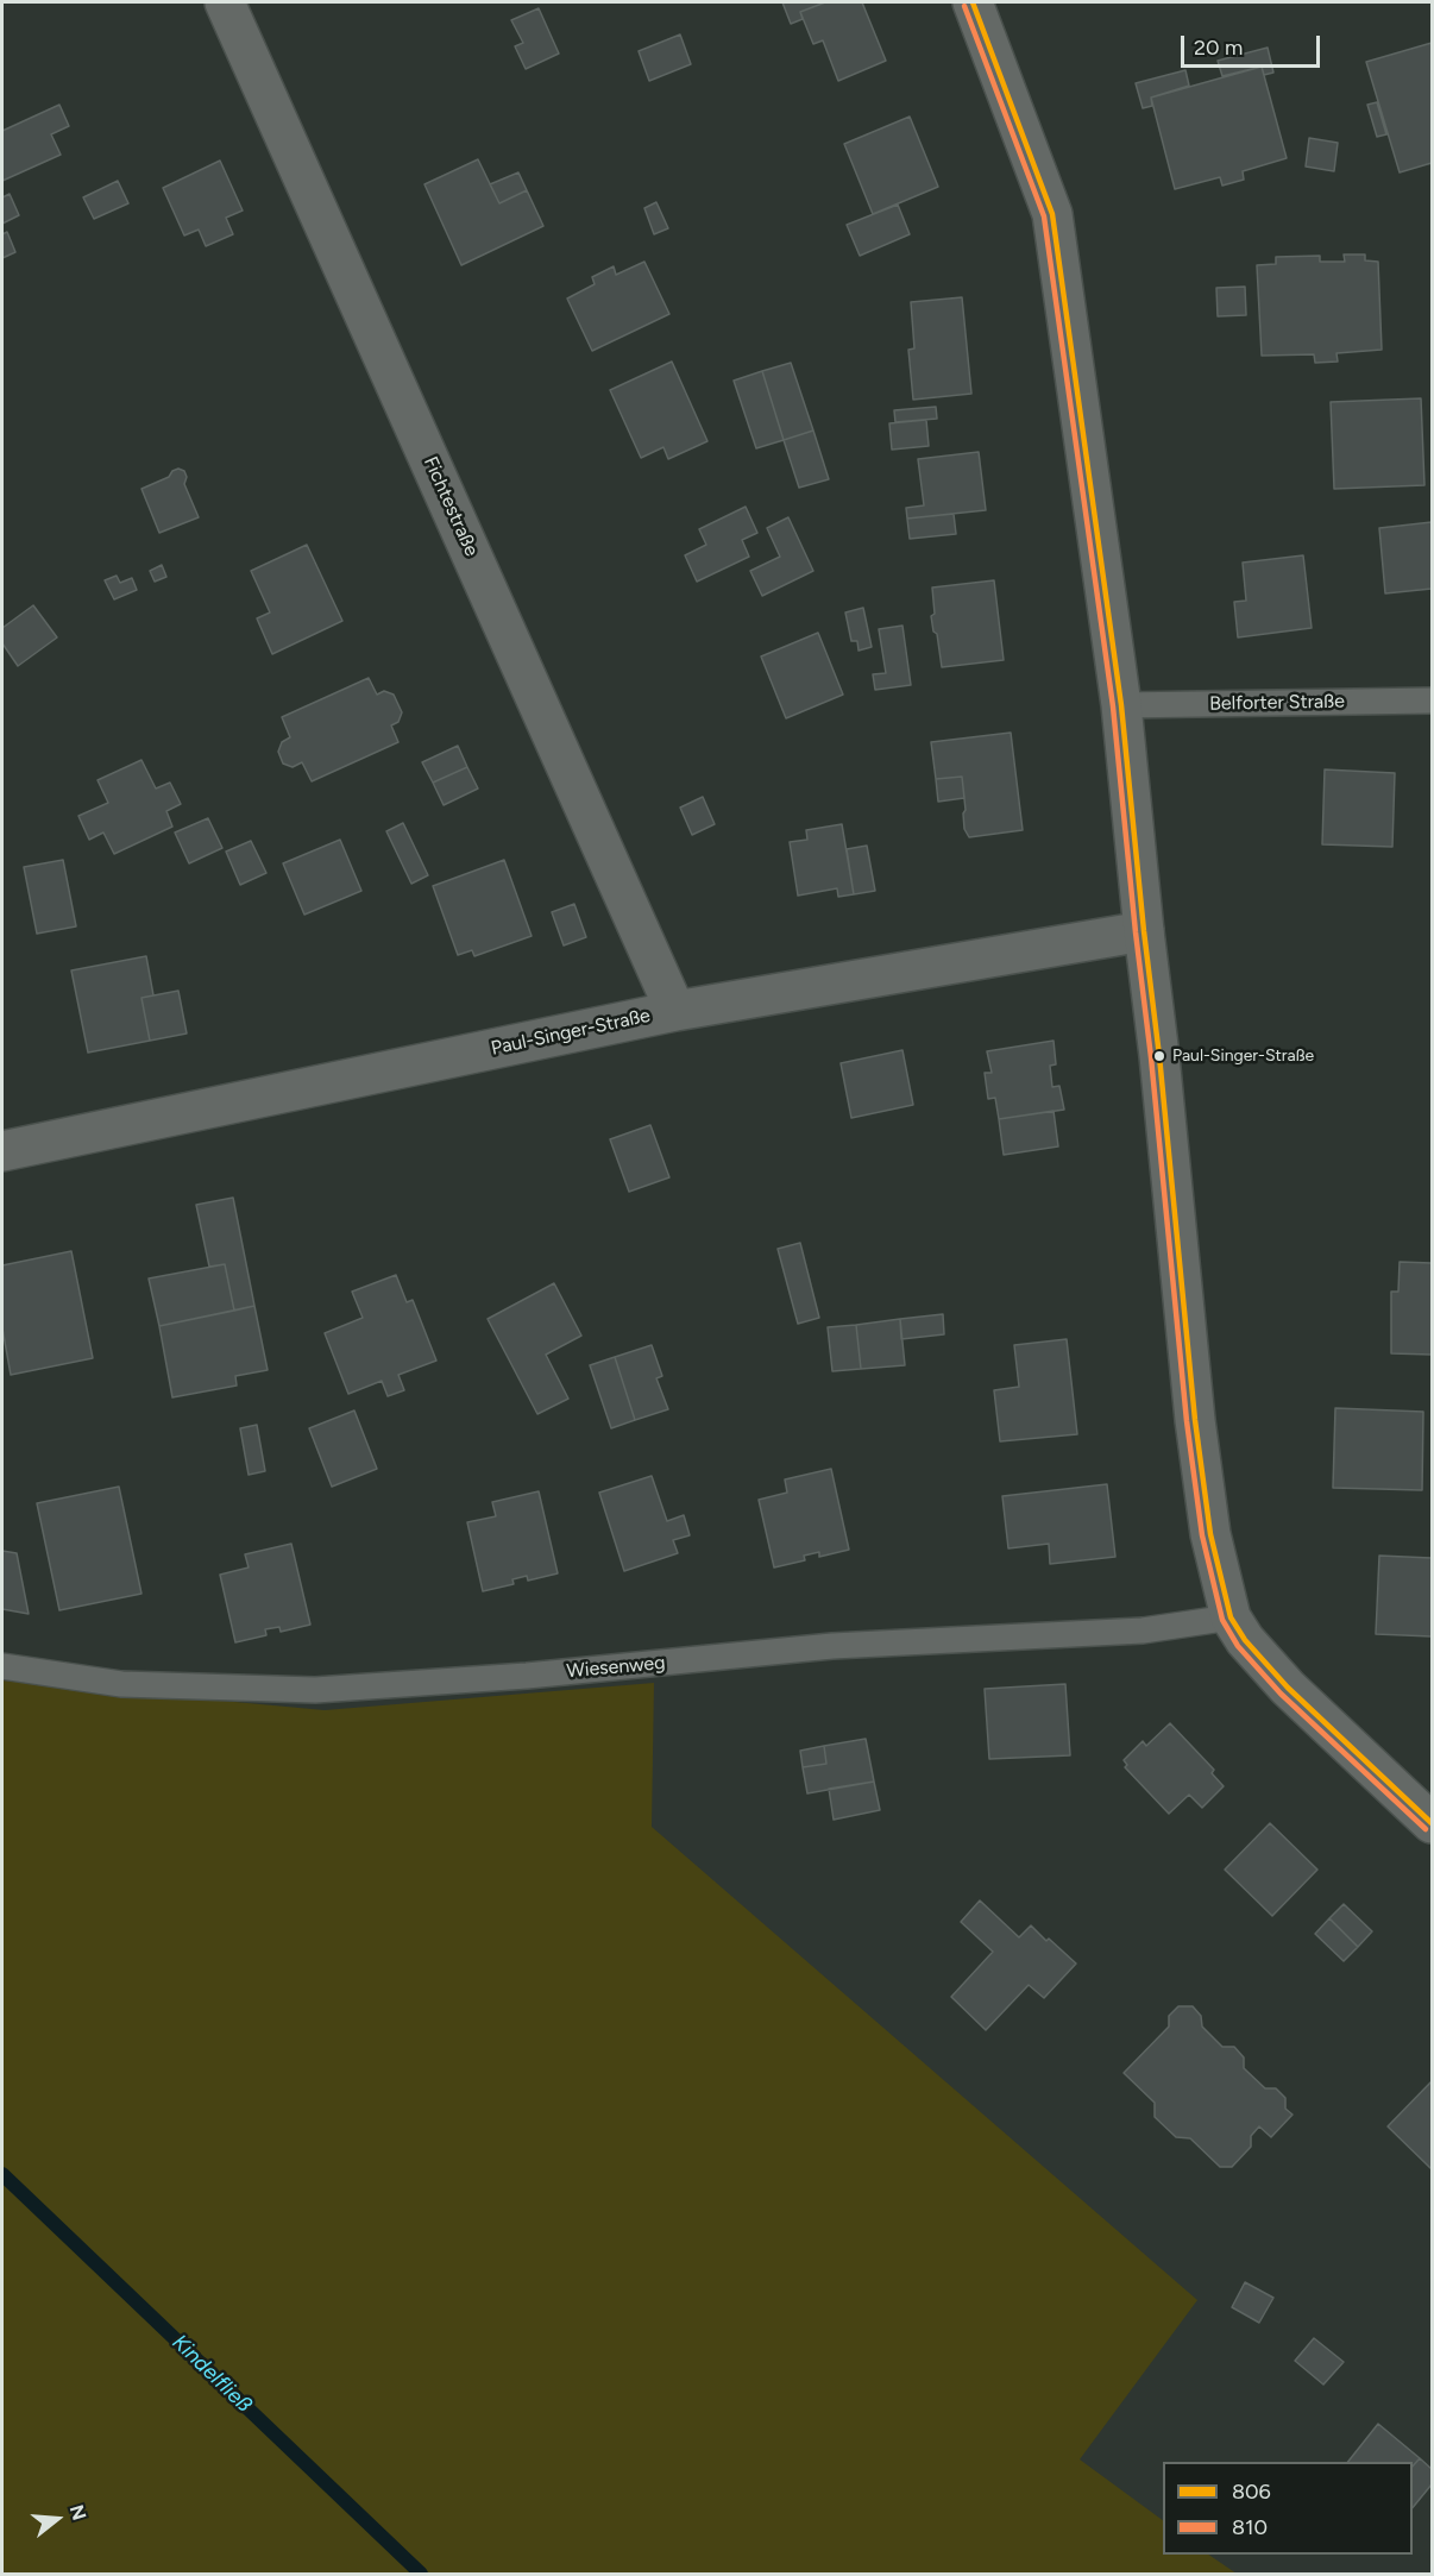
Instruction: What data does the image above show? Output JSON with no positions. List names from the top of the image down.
{
  "streets": {
    "street": ["Fichtestraße", "Paul-Singer-Straße"],
    "lane": ["Belforter Straße", "Wiesenweg"]
  },
  "crossings": [
    ["Fichtestraße", "Paul-Singer-Straße"]
  ],
  "water": ["Kindelfließ"],
  "places": ["Paul-Singer-Straße"],
  "lines": ["transit line 806", "transit line 810"],
  "legend": ["806", "810"],
  "scale_bar": "20 m",
  "north": "right"
}
